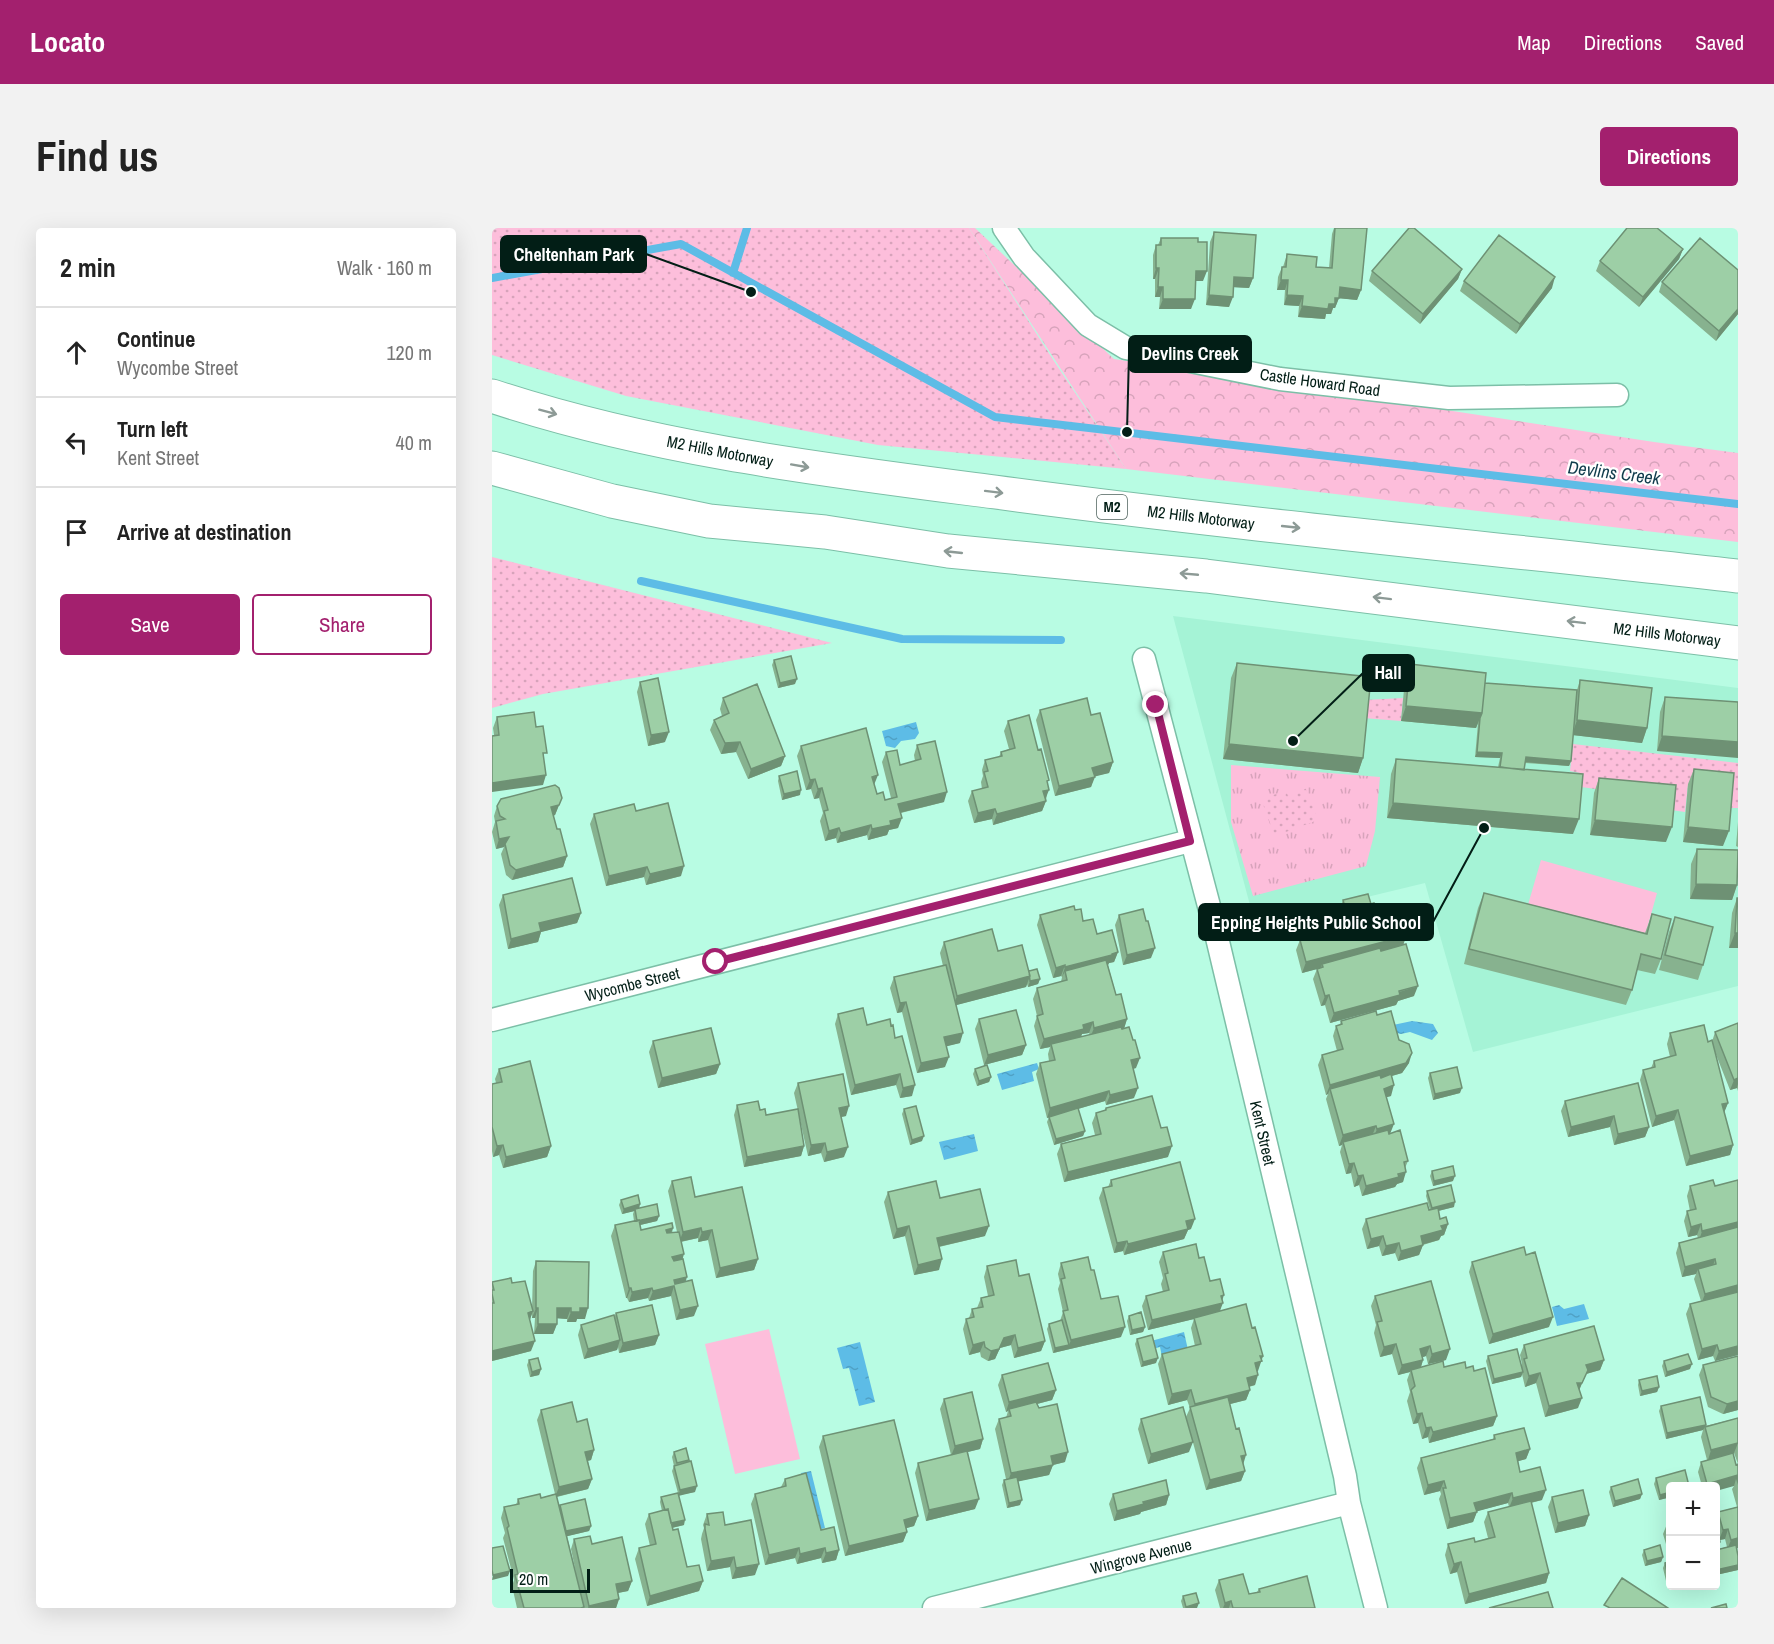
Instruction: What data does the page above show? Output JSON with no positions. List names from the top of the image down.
{
  "streets": {
    "highway": ["M2 Hills Motorway", "M2"],
    "street": [
      "Castle Howard Road",
      "Wycombe Street",
      "Kent Street",
      "Wingrove Avenue"
    ]
  },
  "crossings": [
    ["Wycombe Street", "Kent Street"],
    ["Kent Street", "Wingrove Avenue"]
  ],
  "water": ["Devlins Creek"],
  "places": [
    "Cheltenham Park",
    "Devlins Creek",
    "Hall",
    "Epping Heights Public School"
  ],
  "scale_bar": "20 m",
  "page": {
    "header": "Locato",
    "nav": ["Map", "Directions", "Saved"],
    "buttons": [
      "Directions",
      ["Save", "Share"]
    ],
    "title": "Find us",
    "heading": ["2 min", "Walk · 160 m"],
    "list": [
      ["Continue", "Wycombe Street", "120 m"],
      ["Turn left", "Kent Street", "40 m"],
      "Arrive at destination"
    ],
    "map_buttons": ["+", "−"],
    "scale": "20 m"
  }
}
